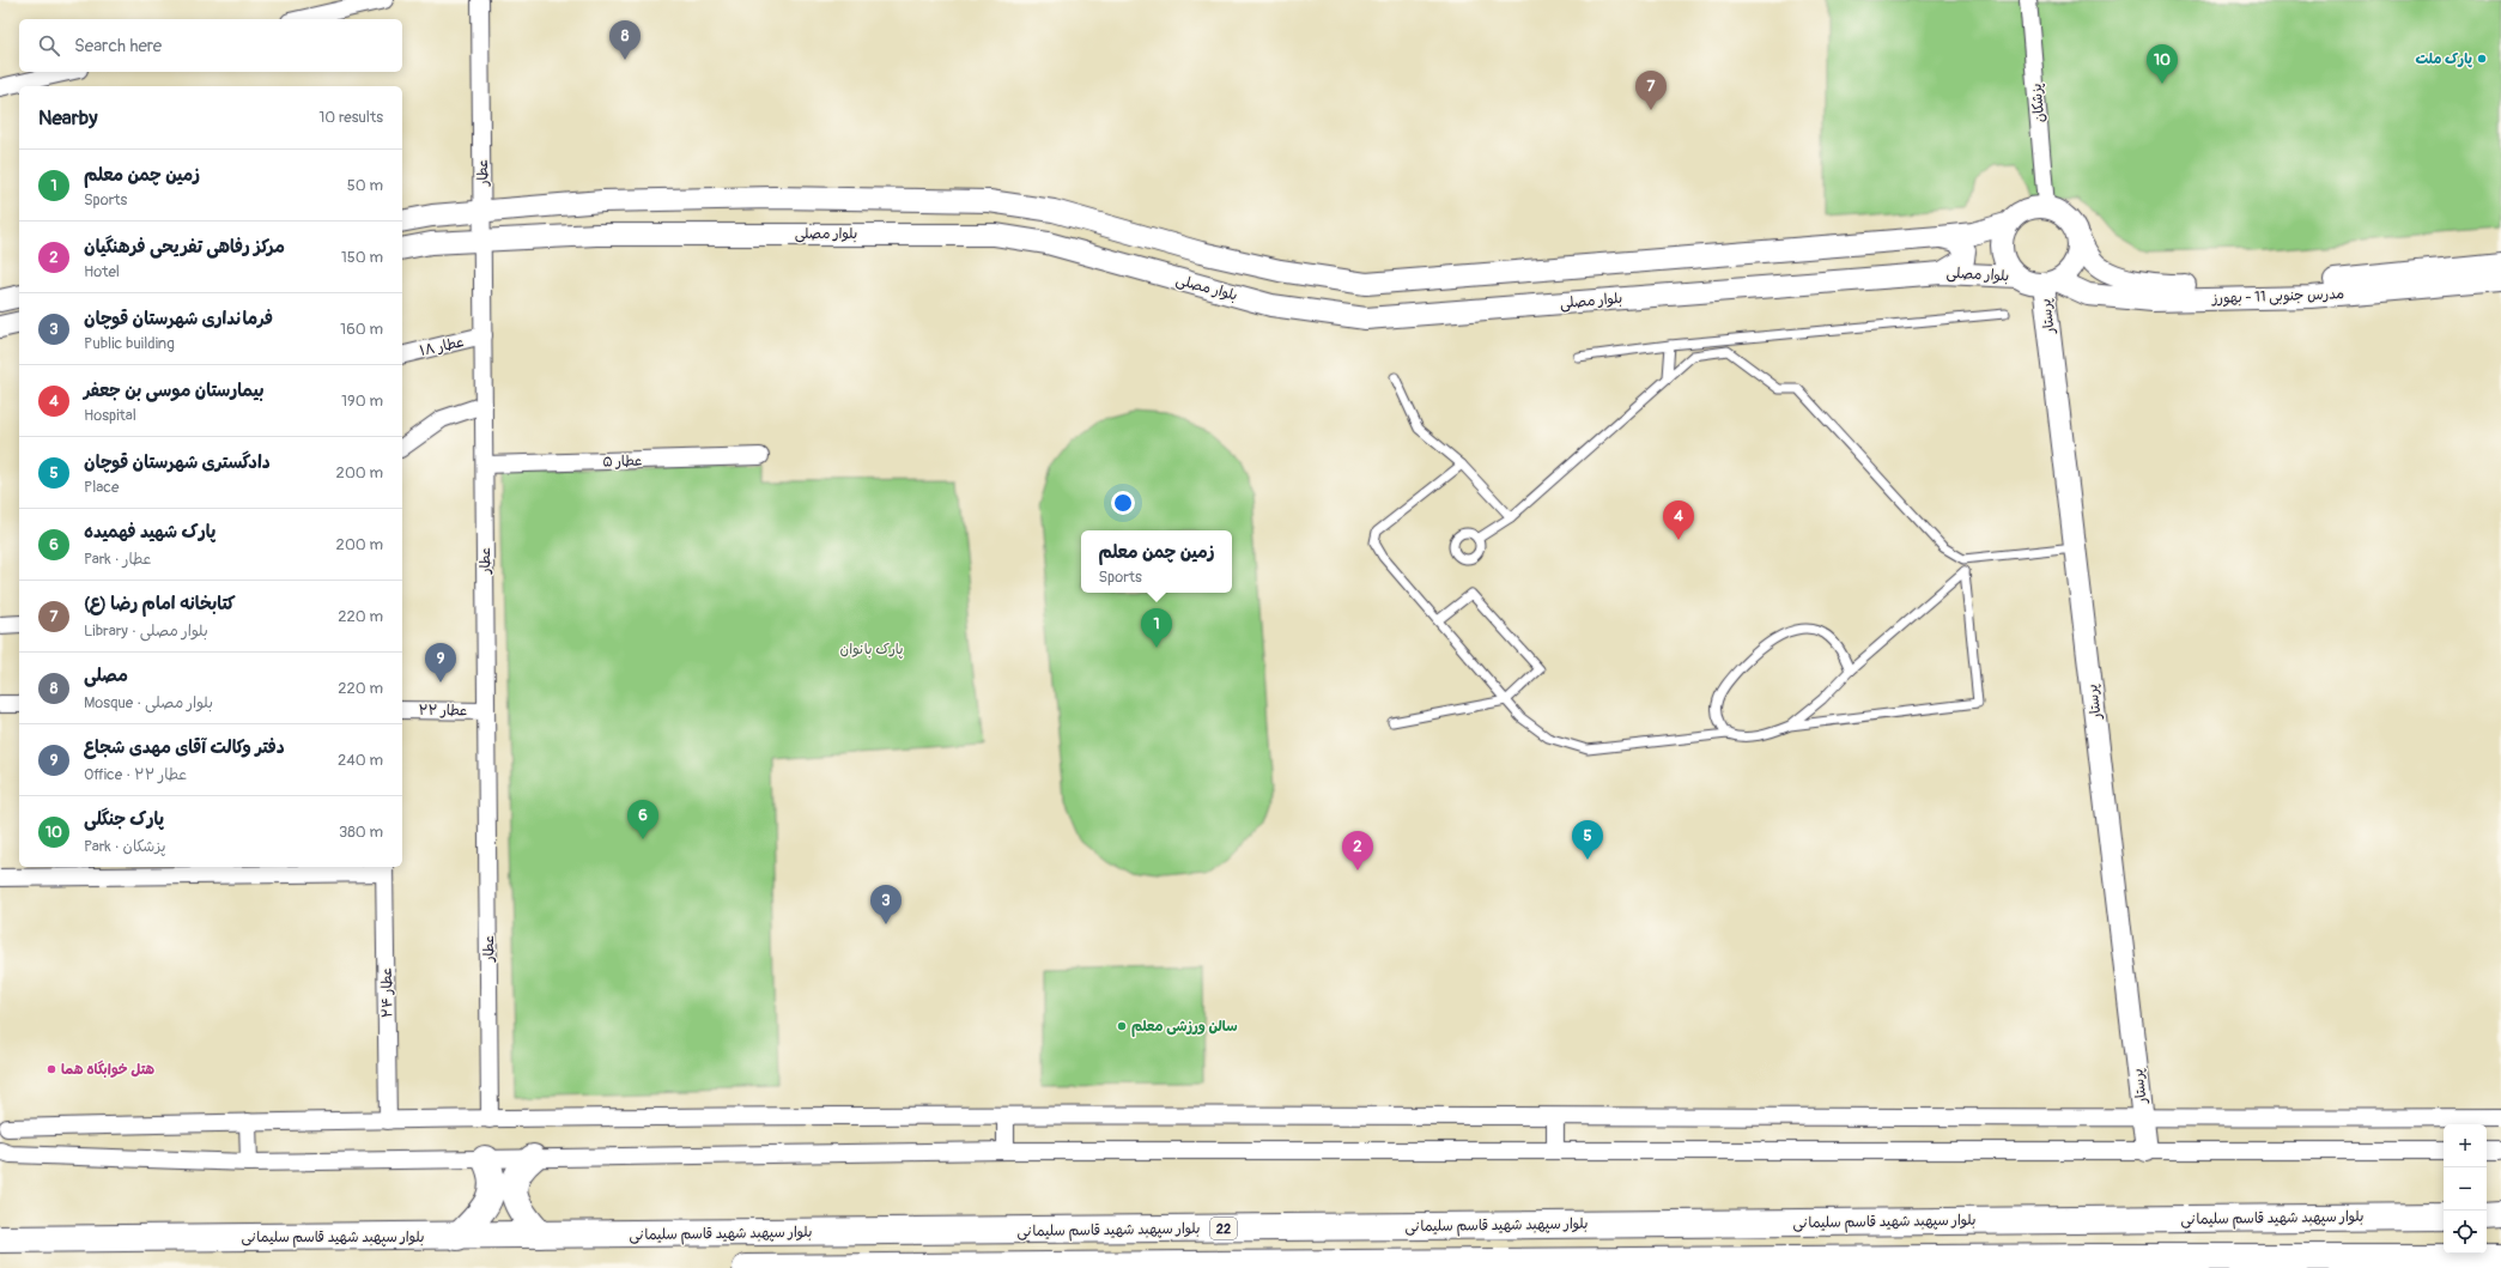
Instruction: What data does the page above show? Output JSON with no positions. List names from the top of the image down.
{
  "streets": {
    "highway": ["بلوار سپهبد شهید قاسم سلیمانی", "22"],
    "street": [
      "پزشکان",
      "عطار",
      "بلوار مصلی",
      "مدرس جنوبی 11 - بهورز",
      "پرستار",
      "عطار ۱۸",
      "عطار ۵",
      "عطار ۲۲",
      "عطار ۲۴"
    ]
  },
  "crossings": [
    ["پزشکان", "بلوار مصلی"],
    ["پزشکان", "مدرس جنوبی 11 - بهورز"],
    ["پزشکان", "پرستار"],
    ["عطار", "بلوار مصلی"],
    ["عطار", "عطار ۱۸"],
    ["عطار", "عطار ۵"],
    ["عطار", "عطار ۲۲"],
    ["بلوار مصلی", "مدرس جنوبی 11 - بهورز"],
    ["بلوار مصلی", "پرستار"],
    ["مدرس جنوبی 11 - بهورز", "پرستار"]
  ],
  "parks": ["پارک بانوان"],
  "places": ["پارک ملت", "سالن ورزشی معلم", "هتل خوابگاه هما"],
  "page": {
    "search": "Search here",
    "pins": [
      "8",
      "10",
      "7",
      "4",
      "1",
      "9",
      "6",
      "5",
      "2",
      "3"
    ],
    "heading": ["Nearby", "10 results"],
    "list": [
      {
        "mark": "1",
        "name": "زمین چمن معلم",
        "note": "Sports",
        "value": "50 m"
      },
      {
        "mark": "2",
        "name": "مرکز رفاهی تفریحی فرهنگیان",
        "note": "Hotel",
        "value": "150 m"
      },
      {
        "mark": "3",
        "name": "فرمانداری شهرستان قوچان",
        "note": "Public building",
        "value": "160 m"
      },
      {
        "mark": "4",
        "name": "بیمارستان موسی بن جعفر",
        "note": "Hospital",
        "value": "190 m"
      },
      {
        "mark": "5",
        "name": "دادگستری شهرستان قوچان",
        "note": "Place",
        "value": "200 m"
      },
      {
        "mark": "6",
        "name": "پارک شهید فهمیده",
        "note": "Park · عطار",
        "value": "200 m"
      },
      {
        "mark": "7",
        "name": "کتابخانه امام رضا (ع)",
        "note": "Library · بلوار مصلی",
        "value": "220 m"
      },
      {
        "mark": "8",
        "name": "مصلی",
        "note": "Mosque · بلوار مصلی",
        "value": "220 m"
      },
      {
        "mark": "9",
        "name": "دفتر وکالت آقای مهدی شجاع",
        "note": "Office · عطار ۲۲",
        "value": "240 m"
      },
      {
        "mark": "10",
        "name": "پارک جنگلی",
        "note": "Park · پزشکان",
        "value": "380 m"
      }
    ],
    "popup": ["زمین چمن معلم", "Sports"],
    "map_buttons": ["+", "−"]
  }
}
